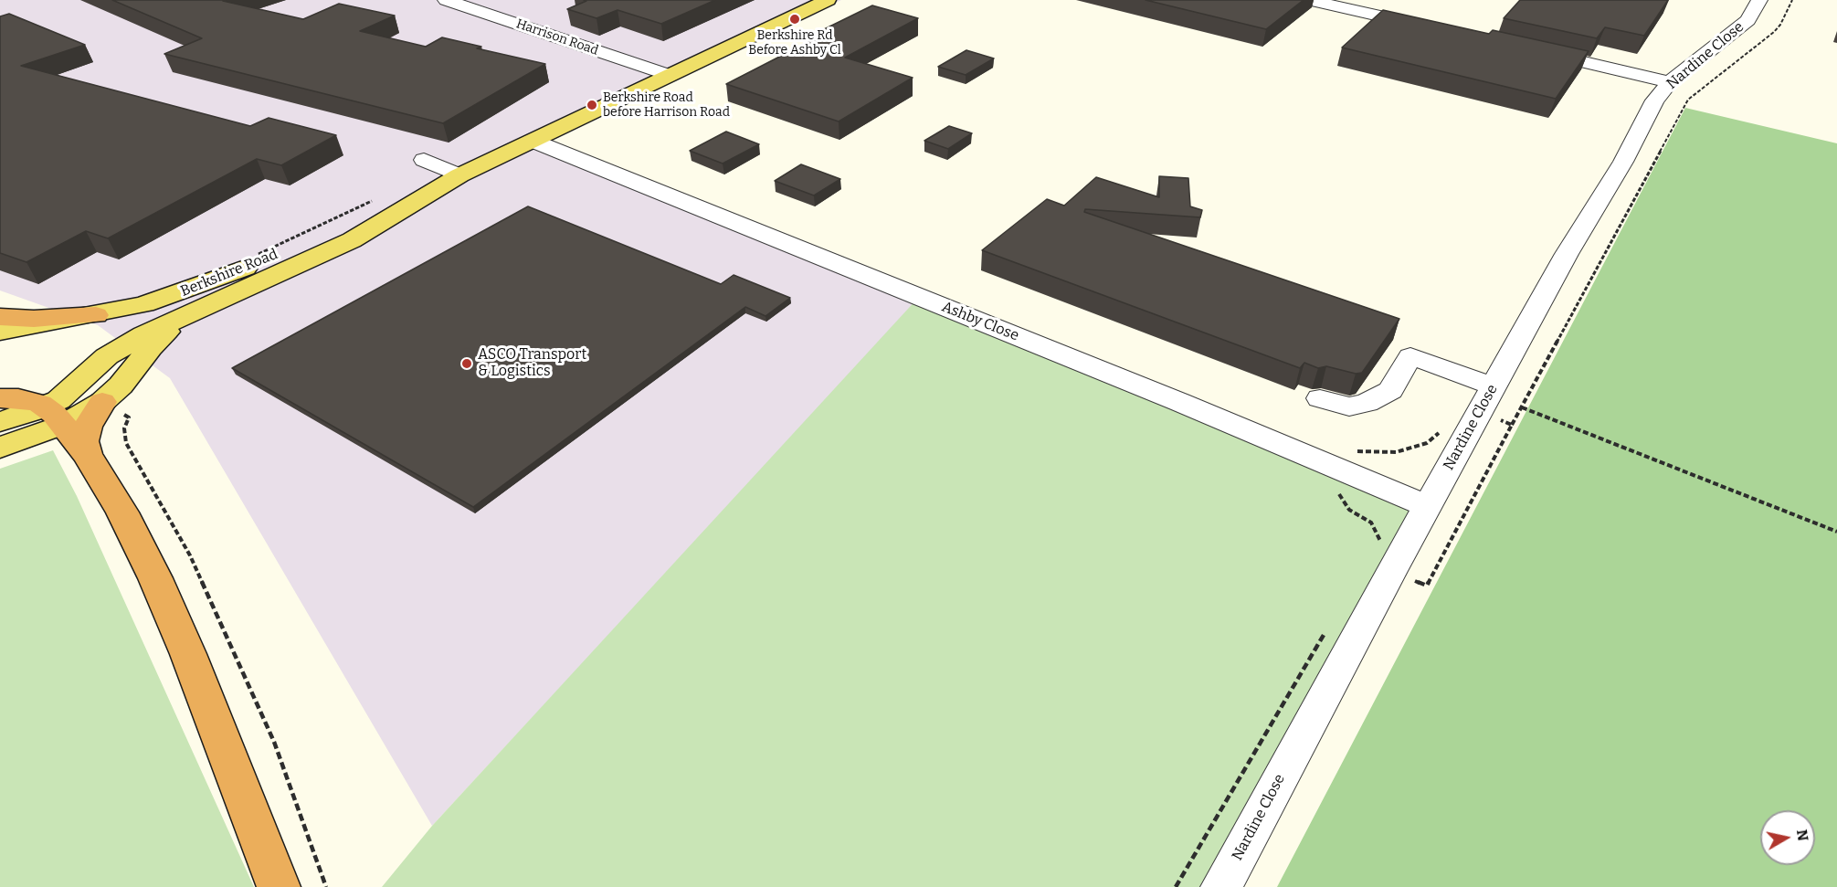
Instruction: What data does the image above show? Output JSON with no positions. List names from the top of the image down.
{
  "streets": {
    "main road": ["Berkshire Road"],
    "street": ["Harrison Road", "Nardine Close", "Ashby Close"]
  },
  "crossings": [
    ["Harrison Road", "Berkshire Road"],
    ["Nardine Close", "Ashby Close"],
    ["Berkshire Road", "Ashby Close"]
  ],
  "places": ["Berkshire Rd Before Ashby Cl", "Berkshire Road before Harrison Road", "ASCO Transport & Logistics"],
  "north": "right"
}
